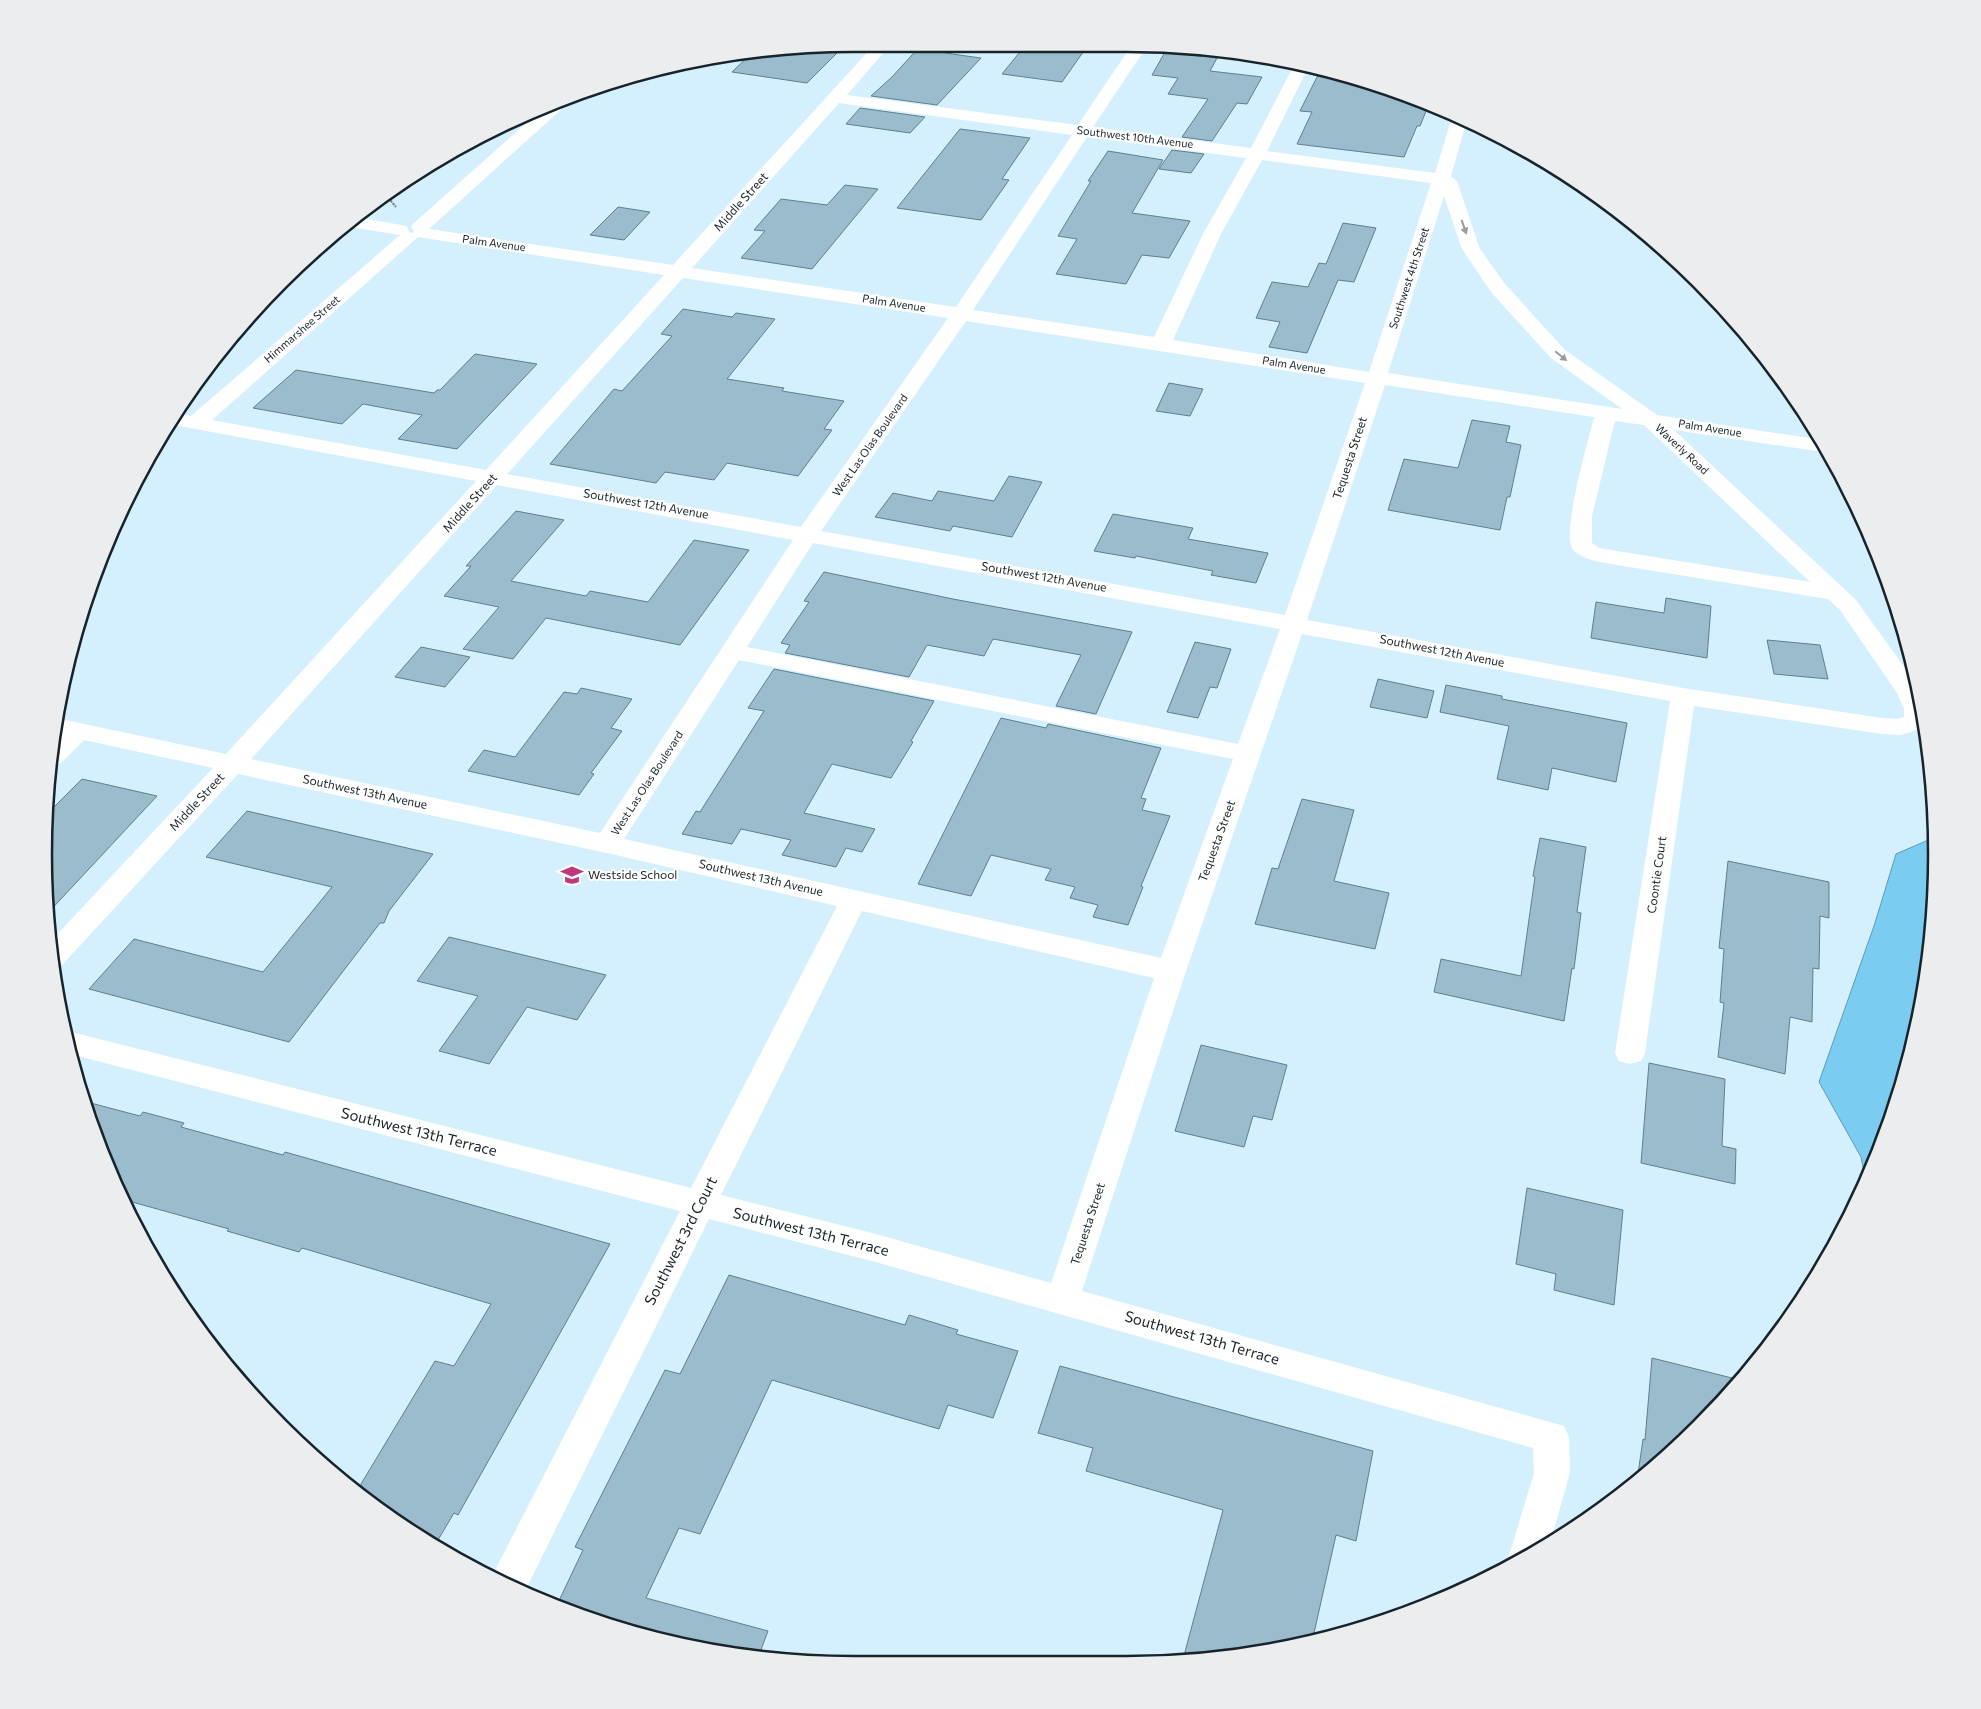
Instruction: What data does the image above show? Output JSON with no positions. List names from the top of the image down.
{
  "streets": {
    "street": [
      "Southwest 10th Avenue",
      "Middle Street",
      "Palm Avenue",
      "Southwest 4th Street",
      "Himmarshee Street",
      "West Las Olas Boulevard",
      "Waverly Road",
      "Tequesta Street",
      "Southwest 12th Avenue",
      "Southwest 13th Avenue",
      "Coontie Court",
      "Southwest 13th Terrace",
      "Southwest 3rd Court"
    ]
  },
  "crossings": [
    ["Southwest 10th Avenue", "Middle Street"],
    ["Southwest 10th Avenue", "Southwest 4th Street"],
    ["Southwest 10th Avenue", "West Las Olas Boulevard"],
    ["Southwest 10th Avenue", "Waverly Road"],
    ["Middle Street", "Palm Avenue"],
    ["Middle Street", "Southwest 12th Avenue"],
    ["Middle Street", "Southwest 13th Avenue"],
    ["Palm Avenue", "Southwest 4th Street"],
    ["Palm Avenue", "Himmarshee Street"],
    ["Palm Avenue", "West Las Olas Boulevard"],
    ["Palm Avenue", "Waverly Road"],
    ["Palm Avenue", "Tequesta Street"],
    ["Southwest 4th Street", "Waverly Road"],
    ["Southwest 4th Street", "Tequesta Street"],
    ["Himmarshee Street", "Southwest 12th Avenue"],
    ["West Las Olas Boulevard", "Southwest 12th Avenue"],
    ["West Las Olas Boulevard", "Southwest 13th Avenue"],
    ["Tequesta Street", "Southwest 12th Avenue"],
    ["Tequesta Street", "Southwest 13th Avenue"],
    ["Tequesta Street", "Southwest 13th Terrace"],
    ["Southwest 12th Avenue", "Coontie Court"],
    ["Southwest 13th Avenue", "Southwest 3rd Court"],
    ["Southwest 13th Terrace", "Southwest 3rd Court"]
  ],
  "one_way": ["Waverly Road"],
  "places": {
    "school or university": ["Westside School"]
  }
}
